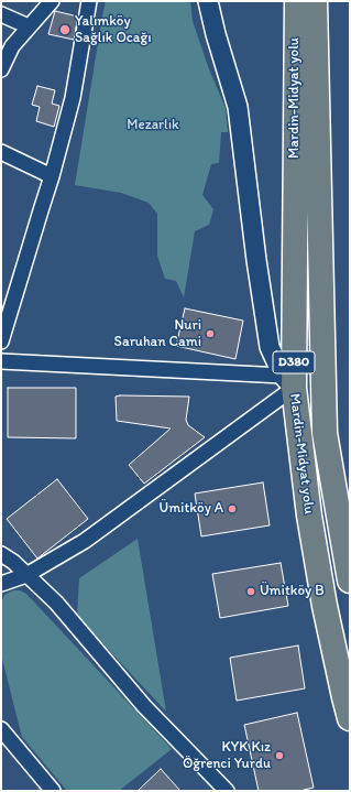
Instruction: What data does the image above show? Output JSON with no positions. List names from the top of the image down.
{
  "streets": {
    "highway": ["Mardin-Midyat yolu", "D380"]
  },
  "parks": ["Mezarlık"],
  "places": [
    "Yalımköy Sağlık Ocağı",
    "Nuri Saruhan Cami",
    "Ümitköy A",
    "Ümitköy B",
    "KYK Kız Öğrenci Yurdu"
  ]
}
